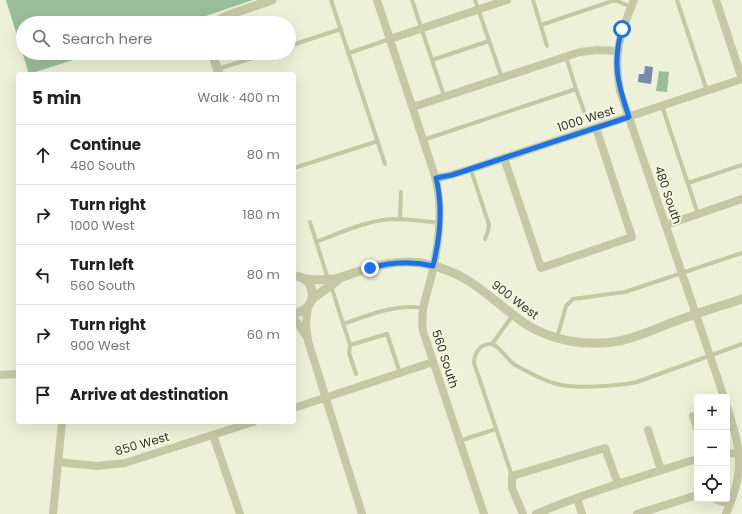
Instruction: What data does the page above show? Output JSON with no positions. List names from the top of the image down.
{
  "streets": {
    "street": [
      "1000 West",
      "480 South",
      "900 West",
      "560 South",
      "850 West"
    ]
  },
  "crossings": [
    ["1000 West", "480 South"],
    ["1000 West", "560 South"],
    ["480 South", "900 West"],
    ["900 West", "560 South"]
  ],
  "page": {
    "search": "Search here",
    "heading": ["5 min", "Walk · 400 m"],
    "list": [
      ["Continue", "480 South", "80 m"],
      ["Turn right", "1000 West", "180 m"],
      ["Turn left", "560 South", "80 m"],
      ["Turn right", "900 West", "60 m"],
      "Arrive at destination"
    ],
    "map_buttons": ["+", "−"]
  }
}
